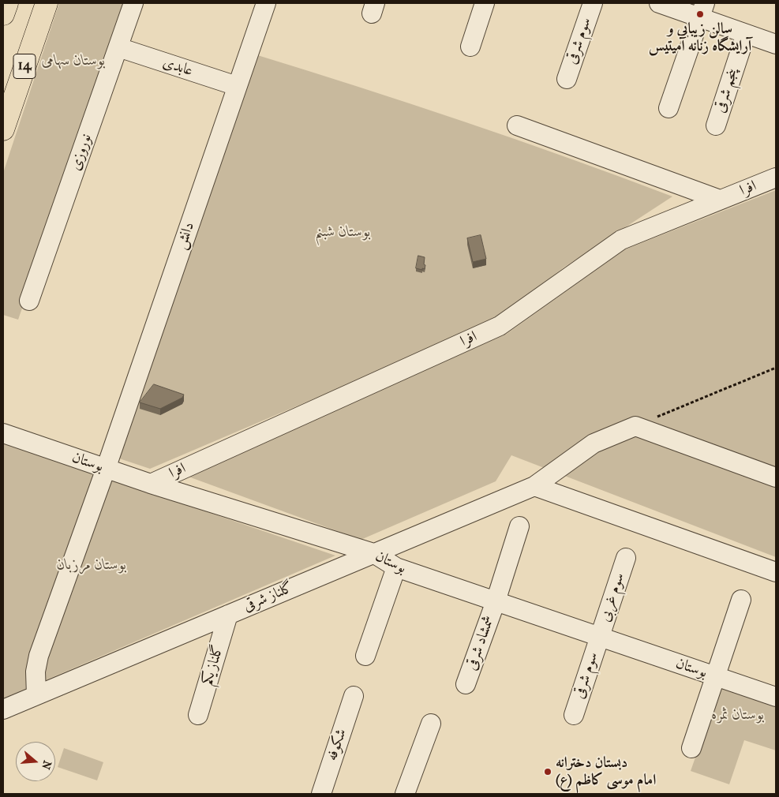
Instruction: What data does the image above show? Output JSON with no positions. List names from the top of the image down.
{
  "streets": {
    "highway": ["14"],
    "street": [
      "سوم شرقی",
      "عابدی",
      "پنجم شرقی",
      "نوروزی",
      "افرا",
      "دانش",
      "بوستان",
      "گلناز شرقی",
      "سوم غربی",
      "شمشاد شرقی",
      "گلناز یکم",
      "شکوفه"
    ]
  },
  "crossings": [
    ["سوم شرقی", "بوستان"],
    ["سوم شرقی", "سوم غربی"],
    ["عابدی", "نوروزی"],
    ["عابدی", "دانش"],
    ["افرا", "بوستان"],
    ["دانش", "بوستان"],
    ["دانش", "گلناز شرقی"],
    ["بوستان", "گلناز شرقی"],
    ["بوستان", "سوم غربی"],
    ["بوستان", "شمشاد شرقی"],
    ["گلناز شرقی", "گلناز یکم"]
  ],
  "parks": [
    "بوستان سهامی",
    "بوستان شبنم",
    "بوستان مرزبان",
    "بوستان ثمره"
  ],
  "places": ["سالن زیبایی و آرایشگاه زنانه آمیتیس", "دبستان دخترانه امام موسی کاظم (ع)"],
  "north": "right"
}
